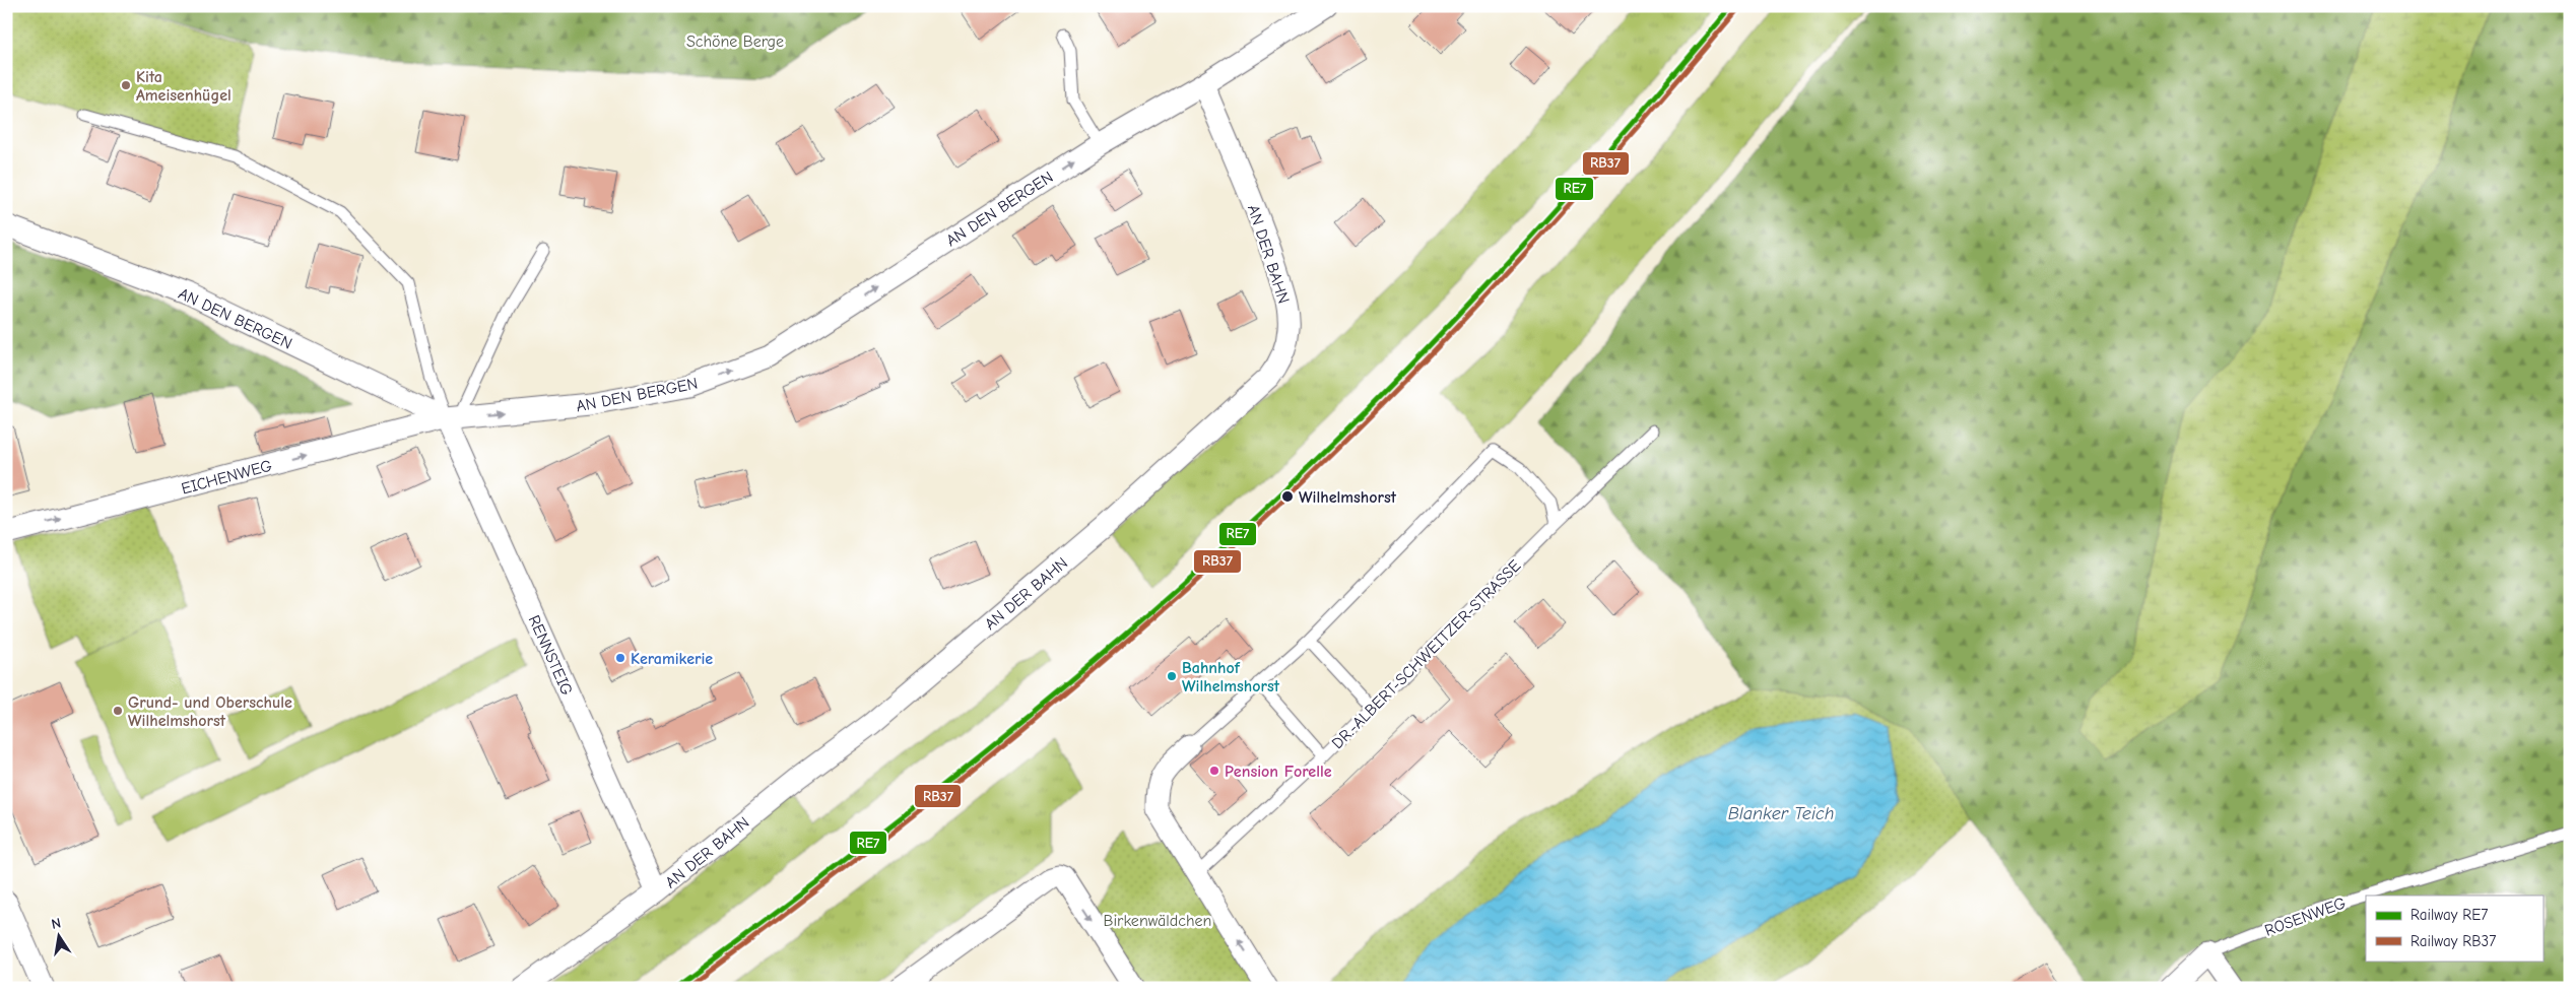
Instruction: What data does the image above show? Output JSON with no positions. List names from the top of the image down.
{
  "streets": {
    "street": [
      "AN DEN BERGEN",
      "AN DER BAHN",
      "EICHENWEG",
      "RENNSTEIG",
      "ROSENWEG"
    ],
    "lane": ["DR.-ALBERT-SCHWEITZER-STRASSE"]
  },
  "crossings": [
    ["AN DEN BERGEN", "AN DER BAHN"],
    ["AN DEN BERGEN", "EICHENWEG"],
    ["AN DEN BERGEN", "RENNSTEIG"],
    ["AN DER BAHN", "RENNSTEIG"],
    ["EICHENWEG", "RENNSTEIG"]
  ],
  "one_way": ["AN DEN BERGEN", "EICHENWEG"],
  "water": ["Blanker Teich"],
  "parks": ["Schöne Berge", "Birkenwäldchen"],
  "places": [
    "Kita Ameisenhügel",
    "Wilhelmshorst",
    "Keramikerie",
    "Bahnhof Wilhelmshorst",
    "Grund- und Oberschule Wilhelmshorst",
    "Pension Forelle"
  ],
  "lines": ["rail line RE7", "rail line RB37"],
  "legend": ["Railway RE7", "Railway RB37"],
  "north": "top"
}
